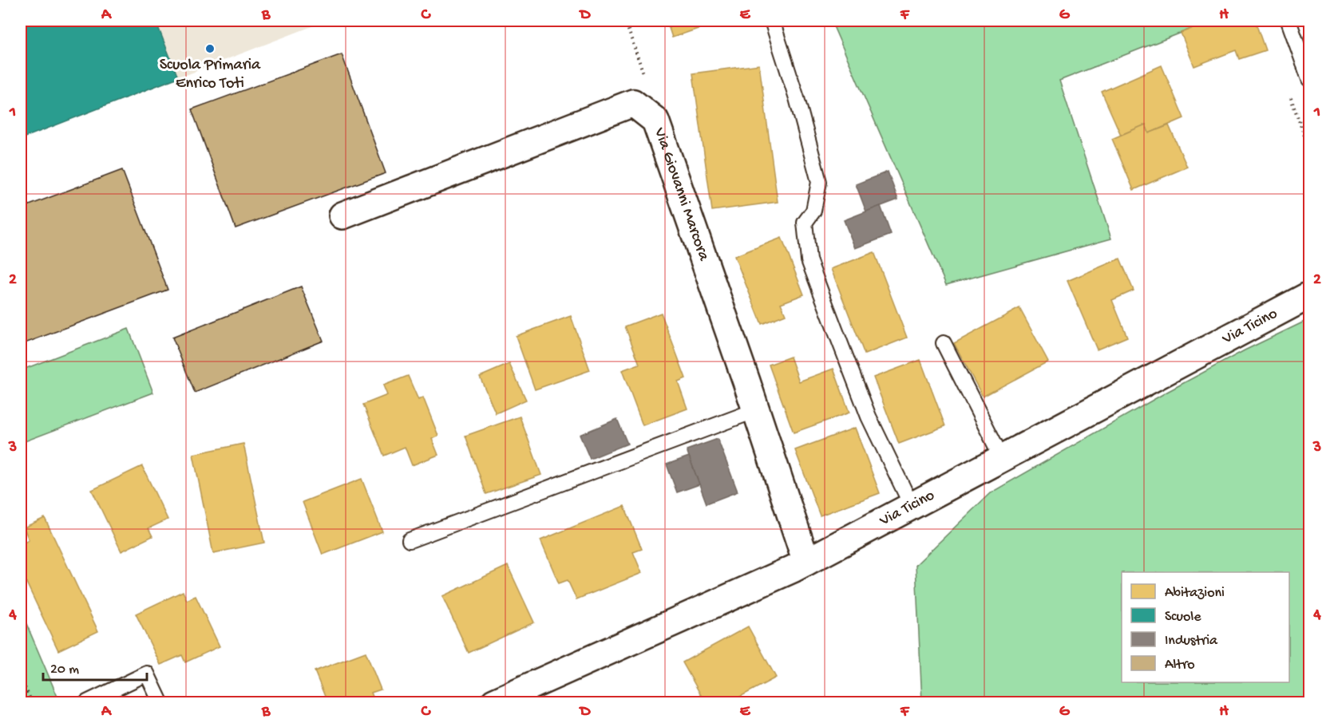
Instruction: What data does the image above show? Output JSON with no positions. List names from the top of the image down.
{
  "streets": {
    "street": ["Via Giovanni Marcora", "Via Ticino"]
  },
  "crossings": [
    ["Via Giovanni Marcora", "Via Ticino"]
  ],
  "places": ["Scuola Primaria Enrico Toti"],
  "legend": [
    "Abitazioni",
    "Scuole",
    "Industria",
    "Altro"
  ],
  "scale_bar": "20 m",
  "grid": {
    "columns": [
      "A",
      "B",
      "C",
      "D",
      "E",
      "F",
      "G",
      "H"
    ],
    "rows": [
      "1",
      "2",
      "3",
      "4"
    ]
  }
}
